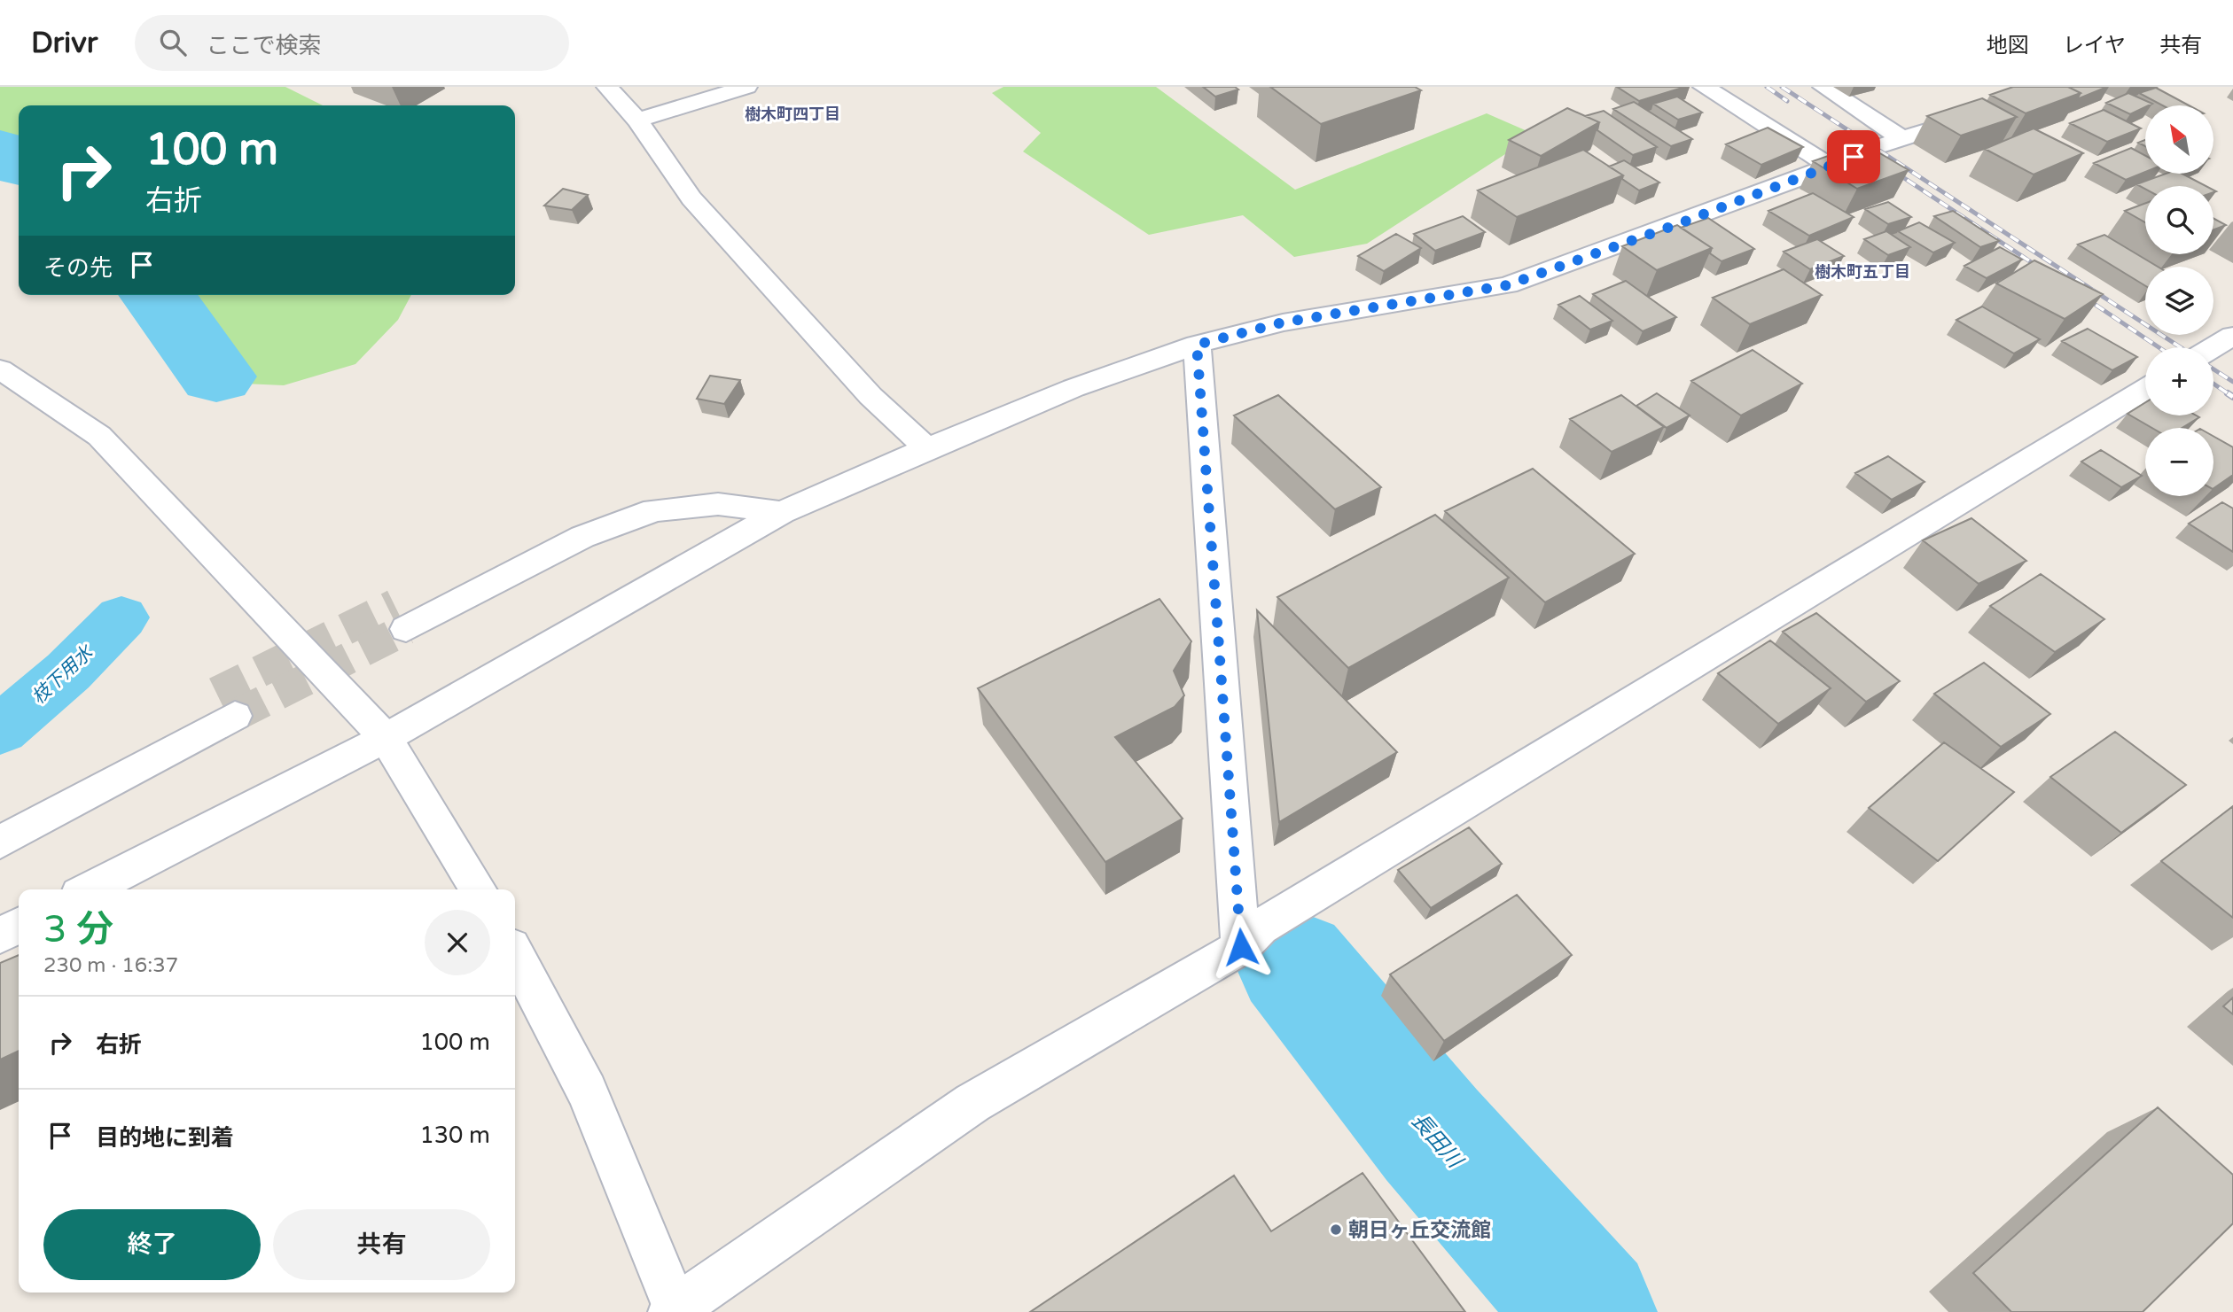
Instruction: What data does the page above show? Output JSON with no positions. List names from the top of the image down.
{
  "districts": ["樹木町四丁目", "樹木町五丁目"],
  "water": ["枝下用水", "長田川"],
  "places": ["朝日ヶ丘交流館"],
  "north": "top left",
  "page": {
    "header": "Drivr",
    "search": "ここで検索",
    "nav": ["地図", "レイヤ", "共有"],
    "map_buttons": ["+", "−"],
    "turn": ["100 m", "右折"],
    "then": "その先",
    "heading": ["3 分", "230 m · 16:37"],
    "list": [
      {
        "name": "右折",
        "value": "100 m"
      },
      {
        "name": "目的地に到着",
        "value": "130 m"
      }
    ],
    "buttons": ["終了", "共有"]
  }
}
